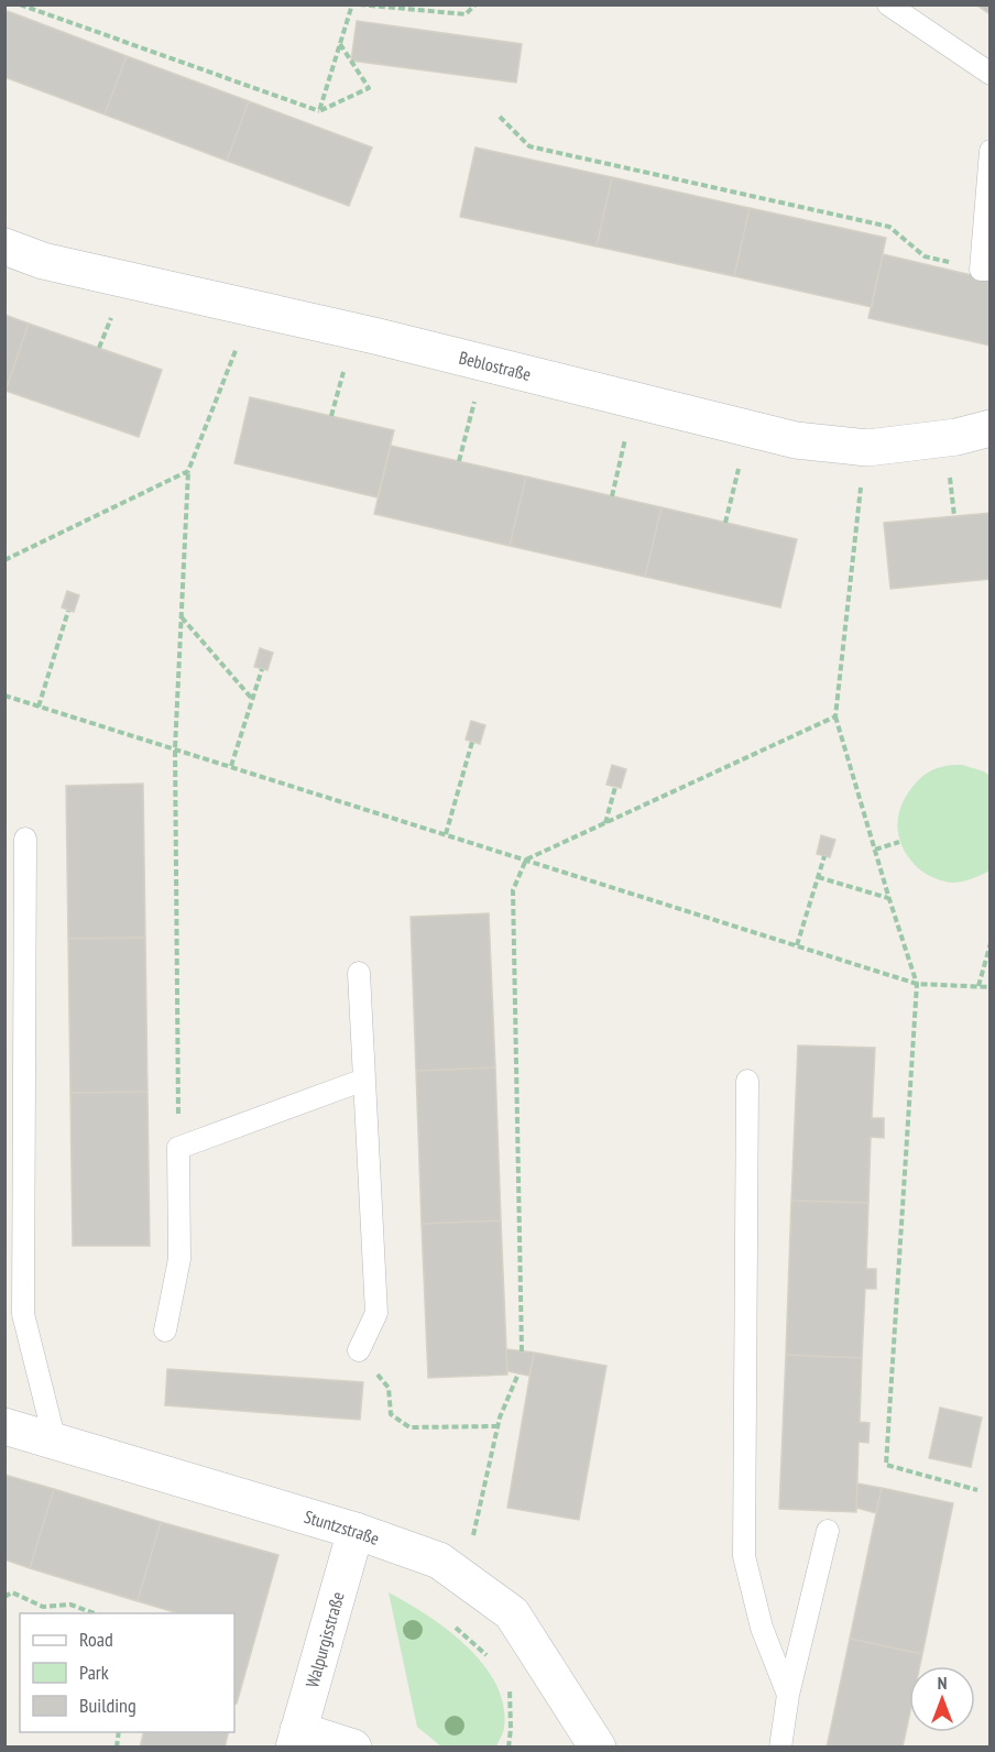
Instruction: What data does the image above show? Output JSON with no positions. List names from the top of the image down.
{
  "streets": {
    "street": ["Beblostraße", "Stuntzstraße", "Walpurgisstraße"]
  },
  "crossings": [
    ["Stuntzstraße", "Walpurgisstraße"]
  ],
  "legend": ["Road", "Park", "Building"],
  "north": "top"
}
